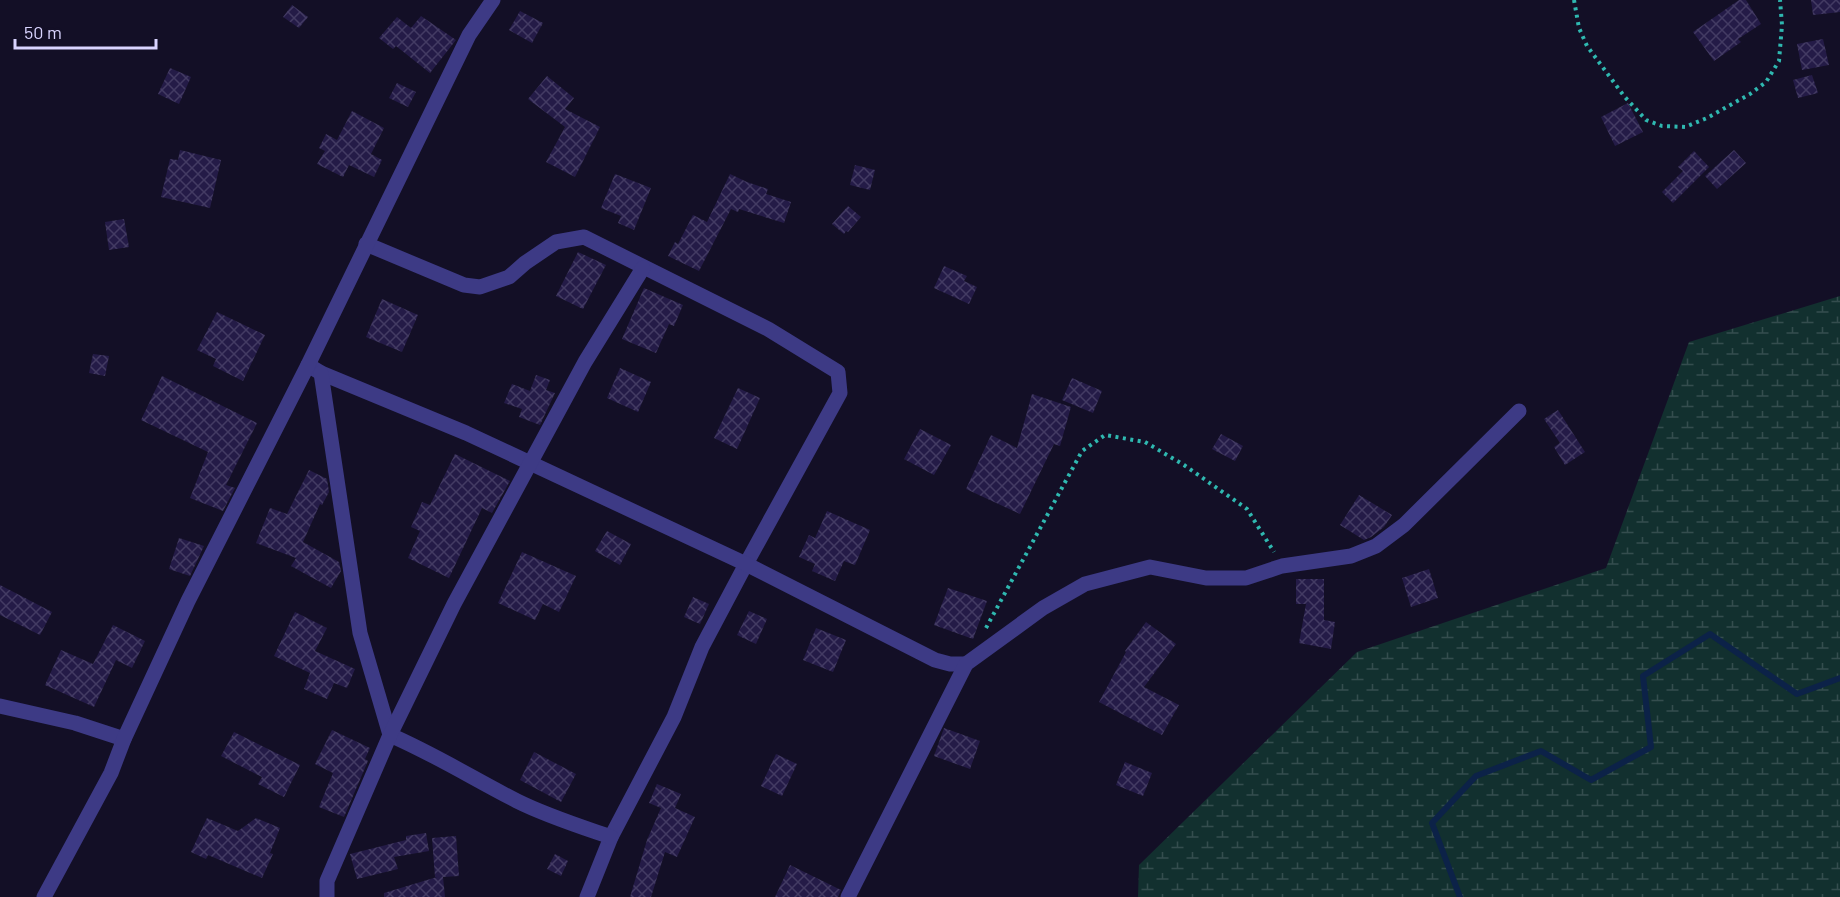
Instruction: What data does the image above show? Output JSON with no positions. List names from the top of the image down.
{
  "scale_bar": "50 m"
}
